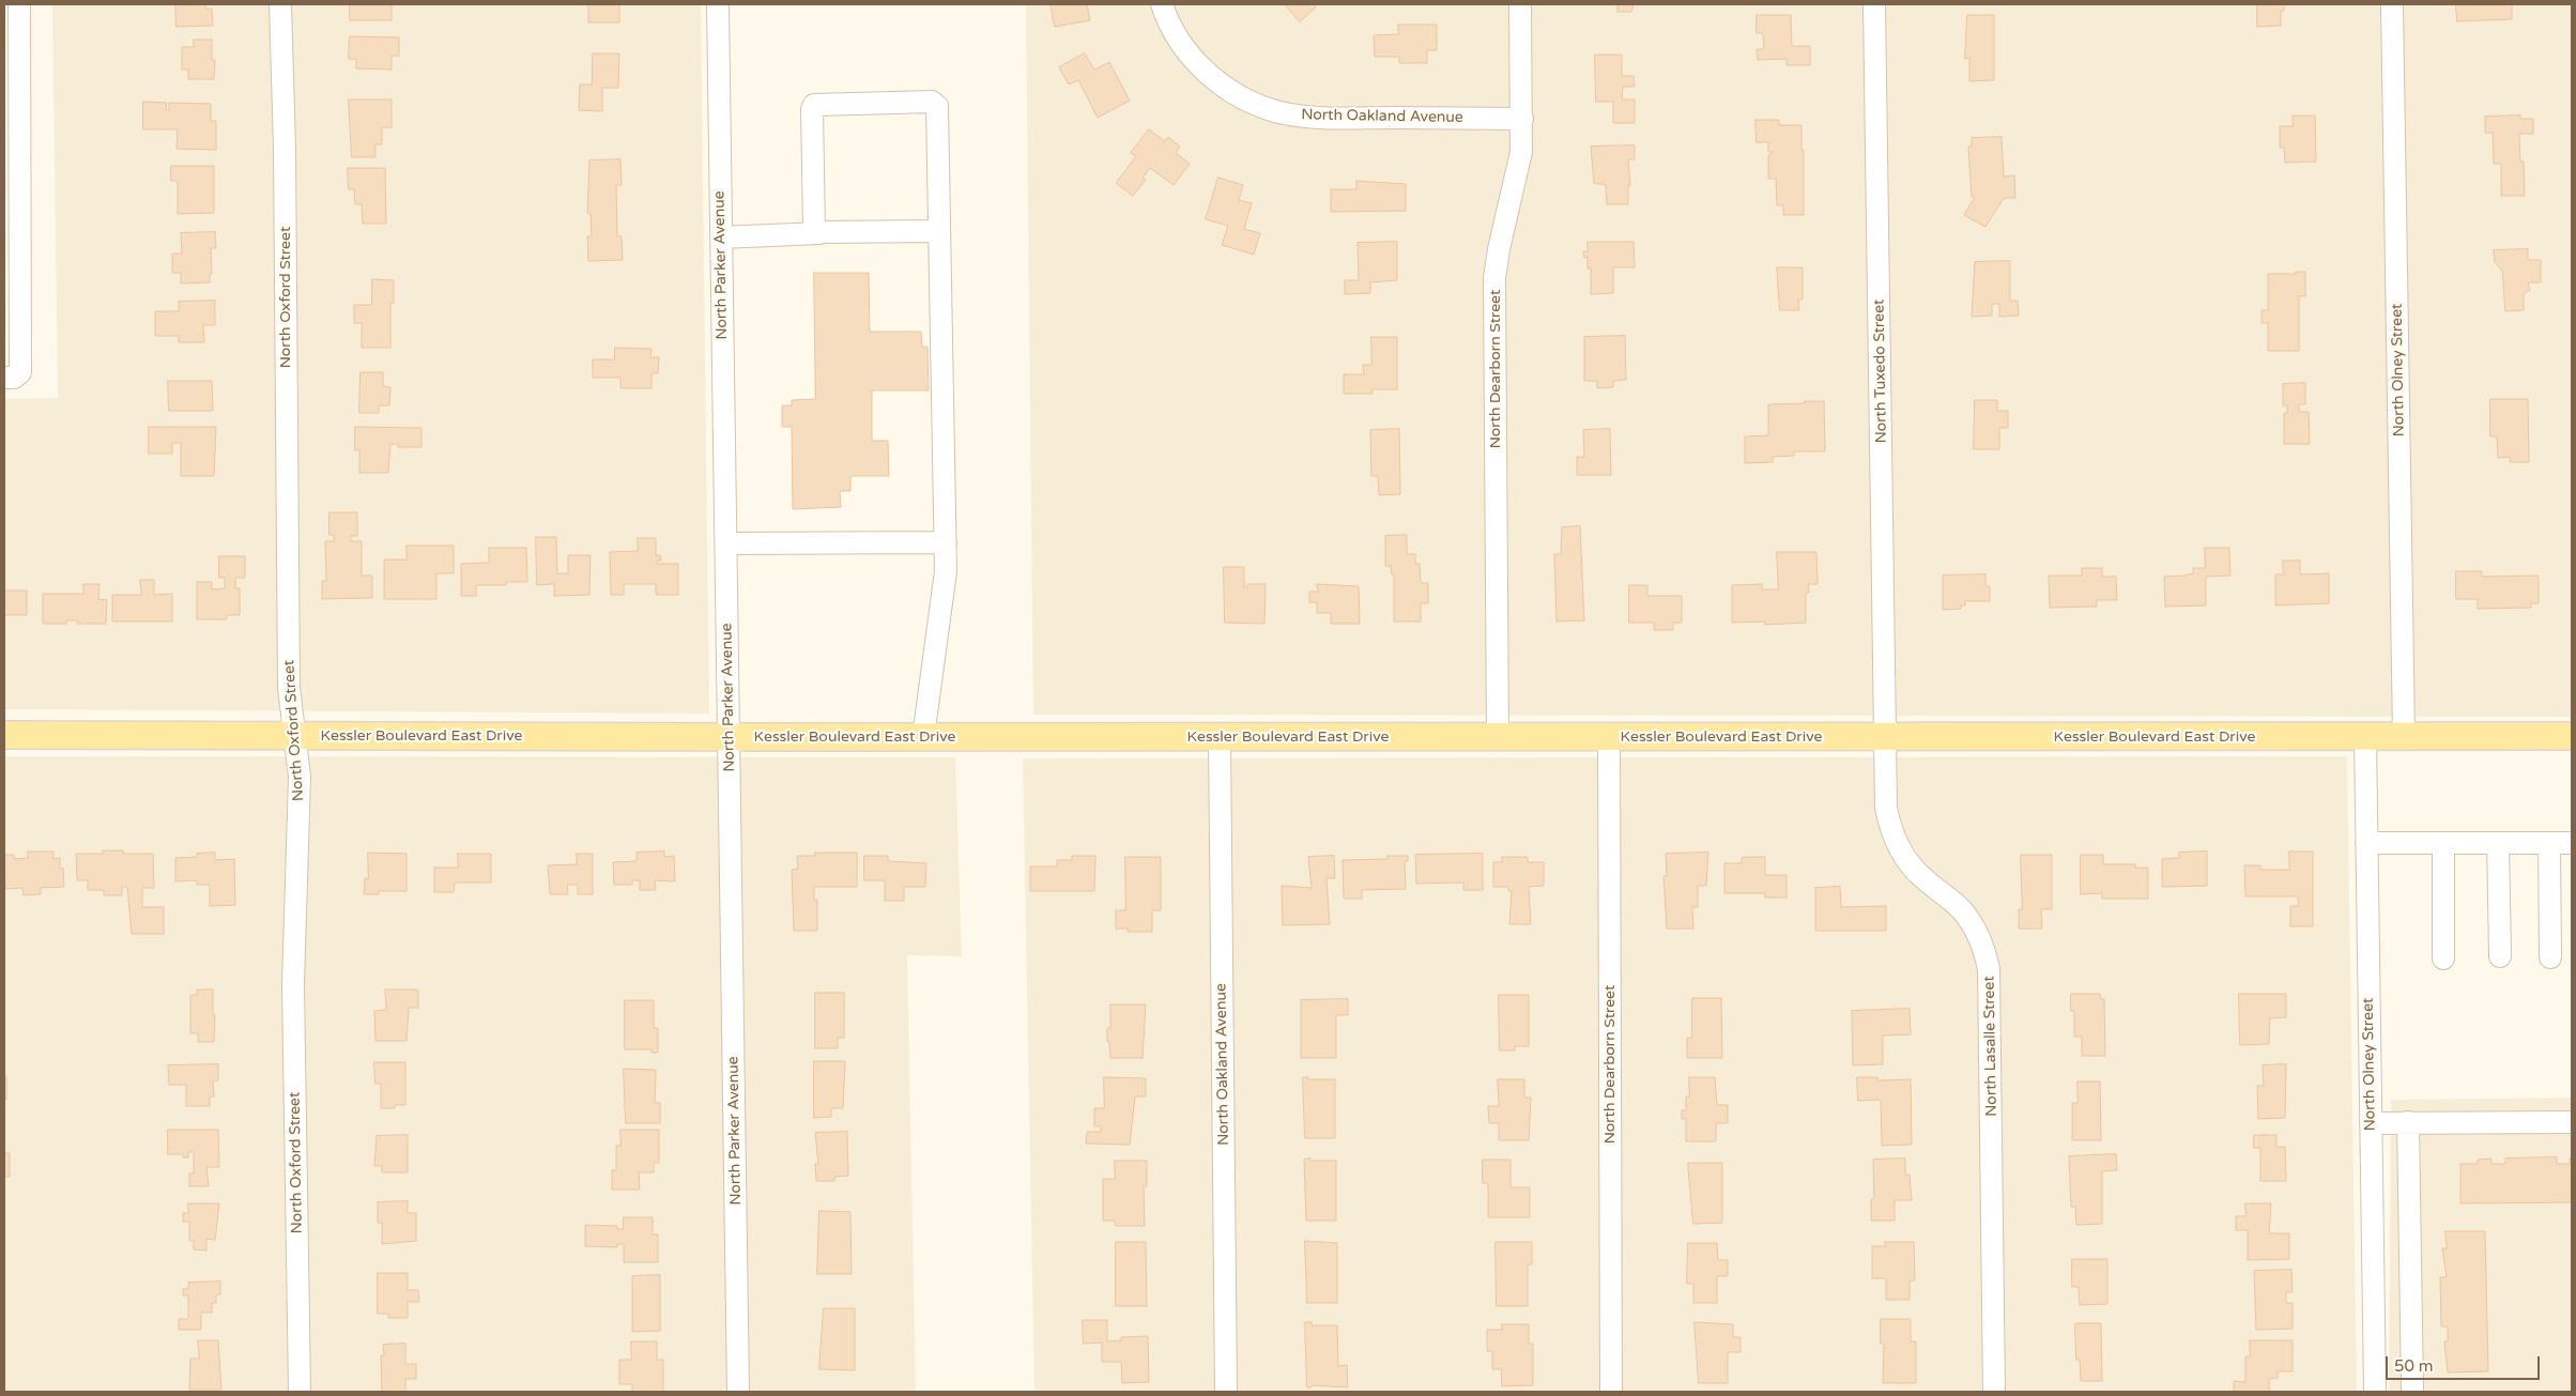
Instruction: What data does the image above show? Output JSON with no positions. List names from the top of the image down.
{
  "streets": {
    "main road": ["Kessler Boulevard East Drive"],
    "street": [
      "North Oakland Avenue",
      "North Parker Avenue",
      "North Oxford Street",
      "North Dearborn Street",
      "North Olney Street",
      "North Tuxedo Street",
      "North Lasalle Street"
    ]
  },
  "crossings": [
    ["North Oakland Avenue", "North Dearborn Street"],
    ["North Oakland Avenue", "Kessler Boulevard East Drive"],
    ["North Parker Avenue", "Kessler Boulevard East Drive"],
    ["North Oxford Street", "Kessler Boulevard East Drive"],
    ["North Dearborn Street", "Kessler Boulevard East Drive"],
    ["North Olney Street", "Kessler Boulevard East Drive"],
    ["North Tuxedo Street", "Kessler Boulevard East Drive"],
    ["North Tuxedo Street", "North Lasalle Street"],
    ["Kessler Boulevard East Drive", "North Lasalle Street"]
  ],
  "scale_bar": "50 m"
}
